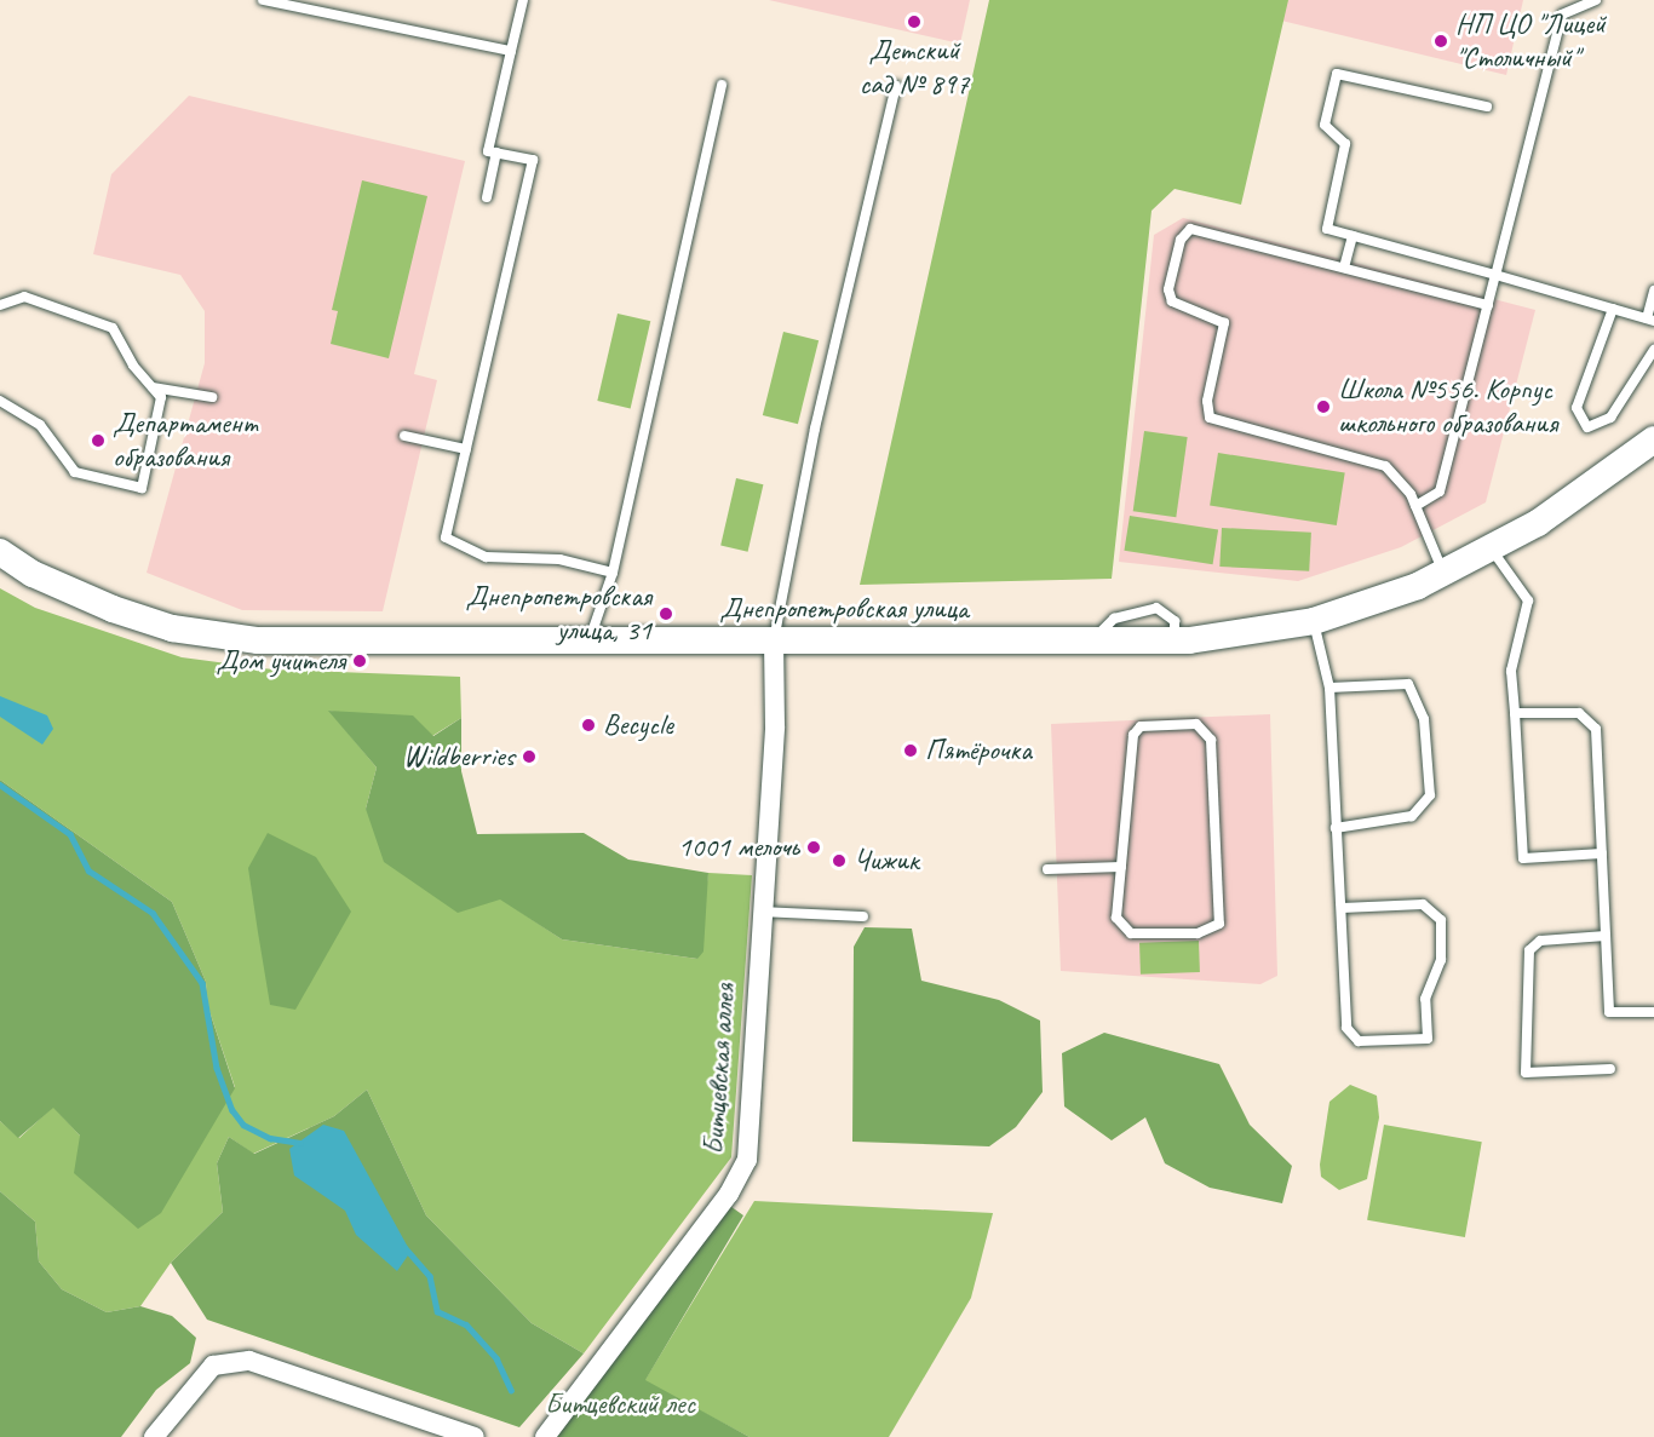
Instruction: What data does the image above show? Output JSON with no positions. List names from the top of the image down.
{
  "streets": {
    "street": ["Днепропетровская улица", "Битцевская аллея"]
  },
  "crossings": [
    ["Днепропетровская улица", "Битцевская аллея"]
  ],
  "parks": ["Битцевский лес"],
  "places": [
    "Детский сад № 897",
    "НП ЦО \"Лицей \"Столичный\"",
    "Школа №556. Корпус школьного образования",
    "Департамент образования",
    "Днепропетровская улица, 31",
    "Дом учителя",
    "Becycle",
    "Пятёрочка",
    "Wildberries",
    "1001 мелочь",
    "Чижик"
  ]
}
